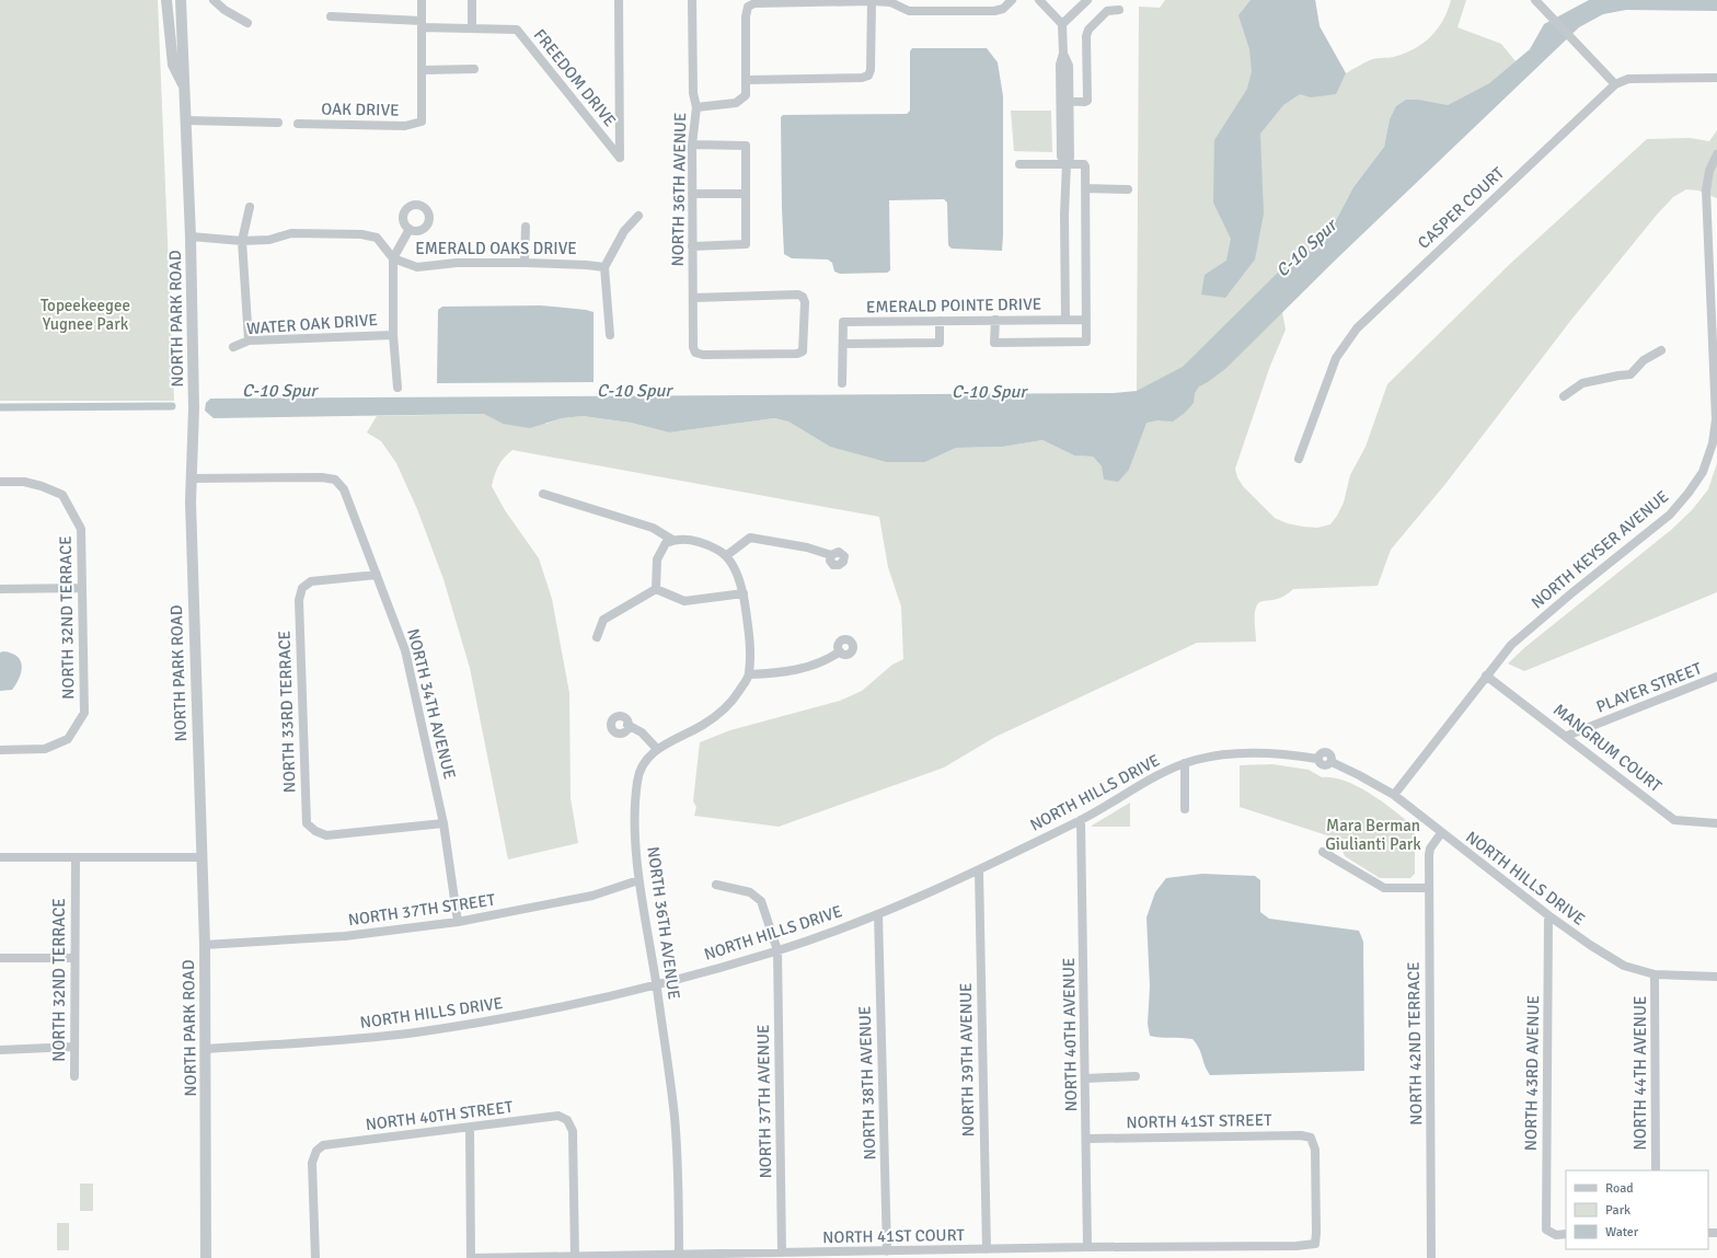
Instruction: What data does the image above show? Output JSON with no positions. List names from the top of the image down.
{
  "streets": {
    "street": [
      "FREEDOM DRIVE",
      "OAK DRIVE",
      "NORTH 36TH AVENUE",
      "CASPER COURT",
      "EMERALD OAKS DRIVE",
      "EMERALD POINTE DRIVE",
      "NORTH PARK ROAD",
      "WATER OAK DRIVE",
      "NORTH KEYSER AVENUE",
      "NORTH 32ND TERRACE",
      "PLAYER STREET",
      "NORTH 34TH AVENUE",
      "NORTH 33RD TERRACE",
      "MANGRUM COURT",
      "NORTH HILLS DRIVE",
      "NORTH 37TH STREET",
      "NORTH 40TH AVENUE",
      "NORTH 42ND TERRACE",
      "NORTH 39TH AVENUE",
      "NORTH 43RD AVENUE",
      "NORTH 44TH AVENUE",
      "NORTH 38TH AVENUE",
      "NORTH 37TH AVENUE",
      "NORTH 40TH STREET",
      "NORTH 41ST STREET",
      "NORTH 41ST COURT"
    ]
  },
  "crossings": [
    ["NORTH 36TH AVENUE", "NORTH HILLS DRIVE"],
    ["NORTH 36TH AVENUE", "NORTH 37TH STREET"],
    ["NORTH 36TH AVENUE", "NORTH 41ST COURT"],
    ["EMERALD OAKS DRIVE", "NORTH PARK ROAD"],
    ["NORTH PARK ROAD", "NORTH 34TH AVENUE"],
    ["NORTH PARK ROAD", "NORTH HILLS DRIVE"],
    ["NORTH PARK ROAD", "NORTH 37TH STREET"],
    ["NORTH KEYSER AVENUE", "MANGRUM COURT"],
    ["NORTH KEYSER AVENUE", "NORTH HILLS DRIVE"],
    ["PLAYER STREET", "MANGRUM COURT"],
    ["NORTH 34TH AVENUE", "NORTH 33RD TERRACE"],
    ["NORTH 34TH AVENUE", "NORTH 37TH STREET"],
    ["NORTH HILLS DRIVE", "NORTH 40TH AVENUE"],
    ["NORTH HILLS DRIVE", "NORTH 42ND TERRACE"],
    ["NORTH HILLS DRIVE", "NORTH 39TH AVENUE"],
    ["NORTH HILLS DRIVE", "NORTH 43RD AVENUE"],
    ["NORTH HILLS DRIVE", "NORTH 44TH AVENUE"],
    ["NORTH HILLS DRIVE", "NORTH 38TH AVENUE"],
    ["NORTH HILLS DRIVE", "NORTH 37TH AVENUE"],
    ["NORTH 40TH AVENUE", "NORTH 41ST STREET"],
    ["NORTH 40TH AVENUE", "NORTH 41ST COURT"],
    ["NORTH 39TH AVENUE", "NORTH 41ST COURT"],
    ["NORTH 38TH AVENUE", "NORTH 41ST COURT"],
    ["NORTH 37TH AVENUE", "NORTH 41ST COURT"],
    ["NORTH 40TH STREET", "NORTH 41ST COURT"],
    ["NORTH 41ST STREET", "NORTH 41ST COURT"]
  ],
  "water": ["C-10 Spur"],
  "parks": ["Topeekeegee Yugnee Park", "Mara Berman Giulianti Park"],
  "legend": ["Road", "Park", "Water"]
}
